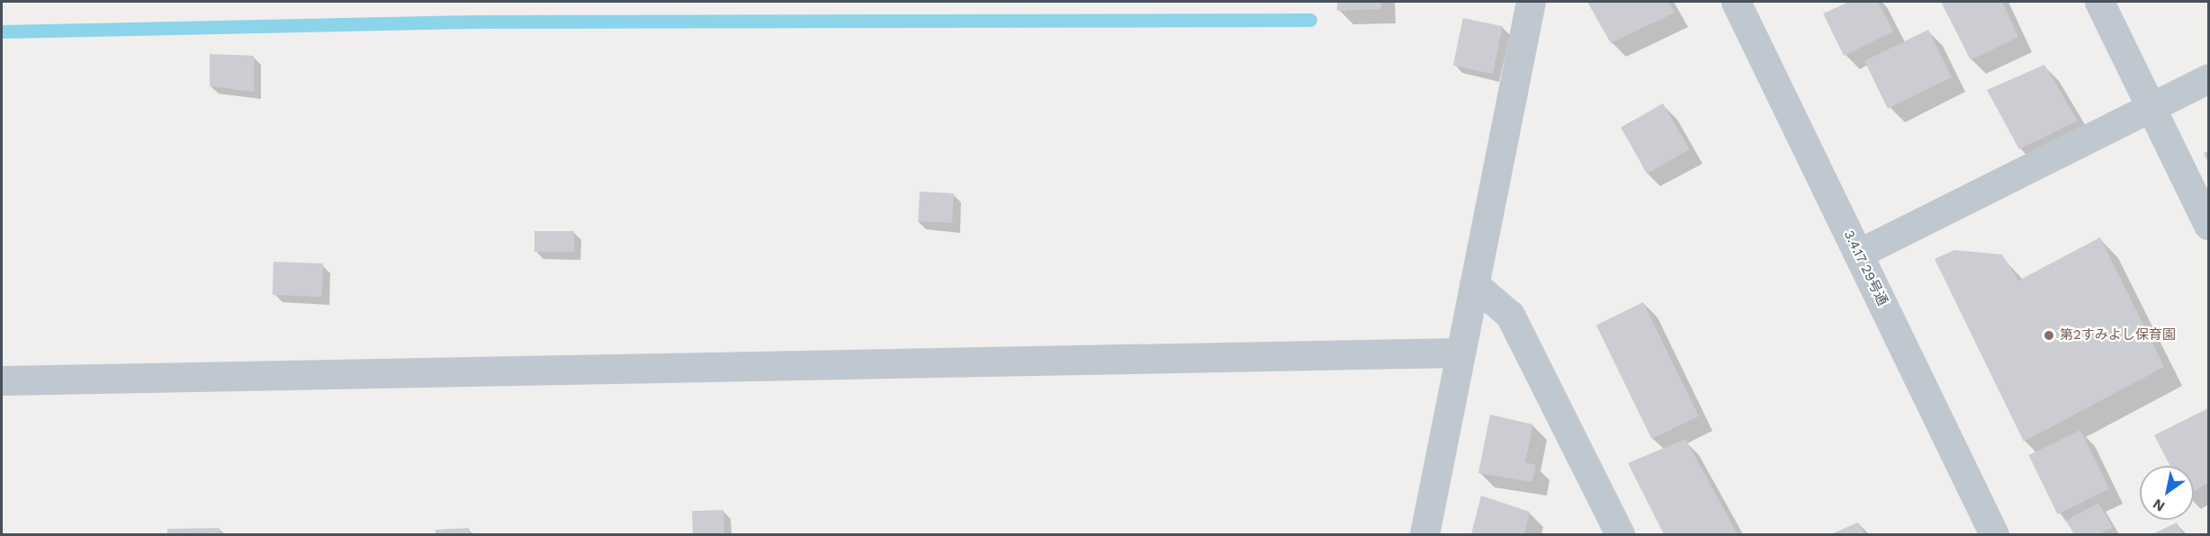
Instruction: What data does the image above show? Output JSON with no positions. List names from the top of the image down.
{
  "streets": {
    "street": ["3.4.17 29号通"]
  },
  "places": ["第2すみよし保育園"],
  "north": "bottom left"
}
